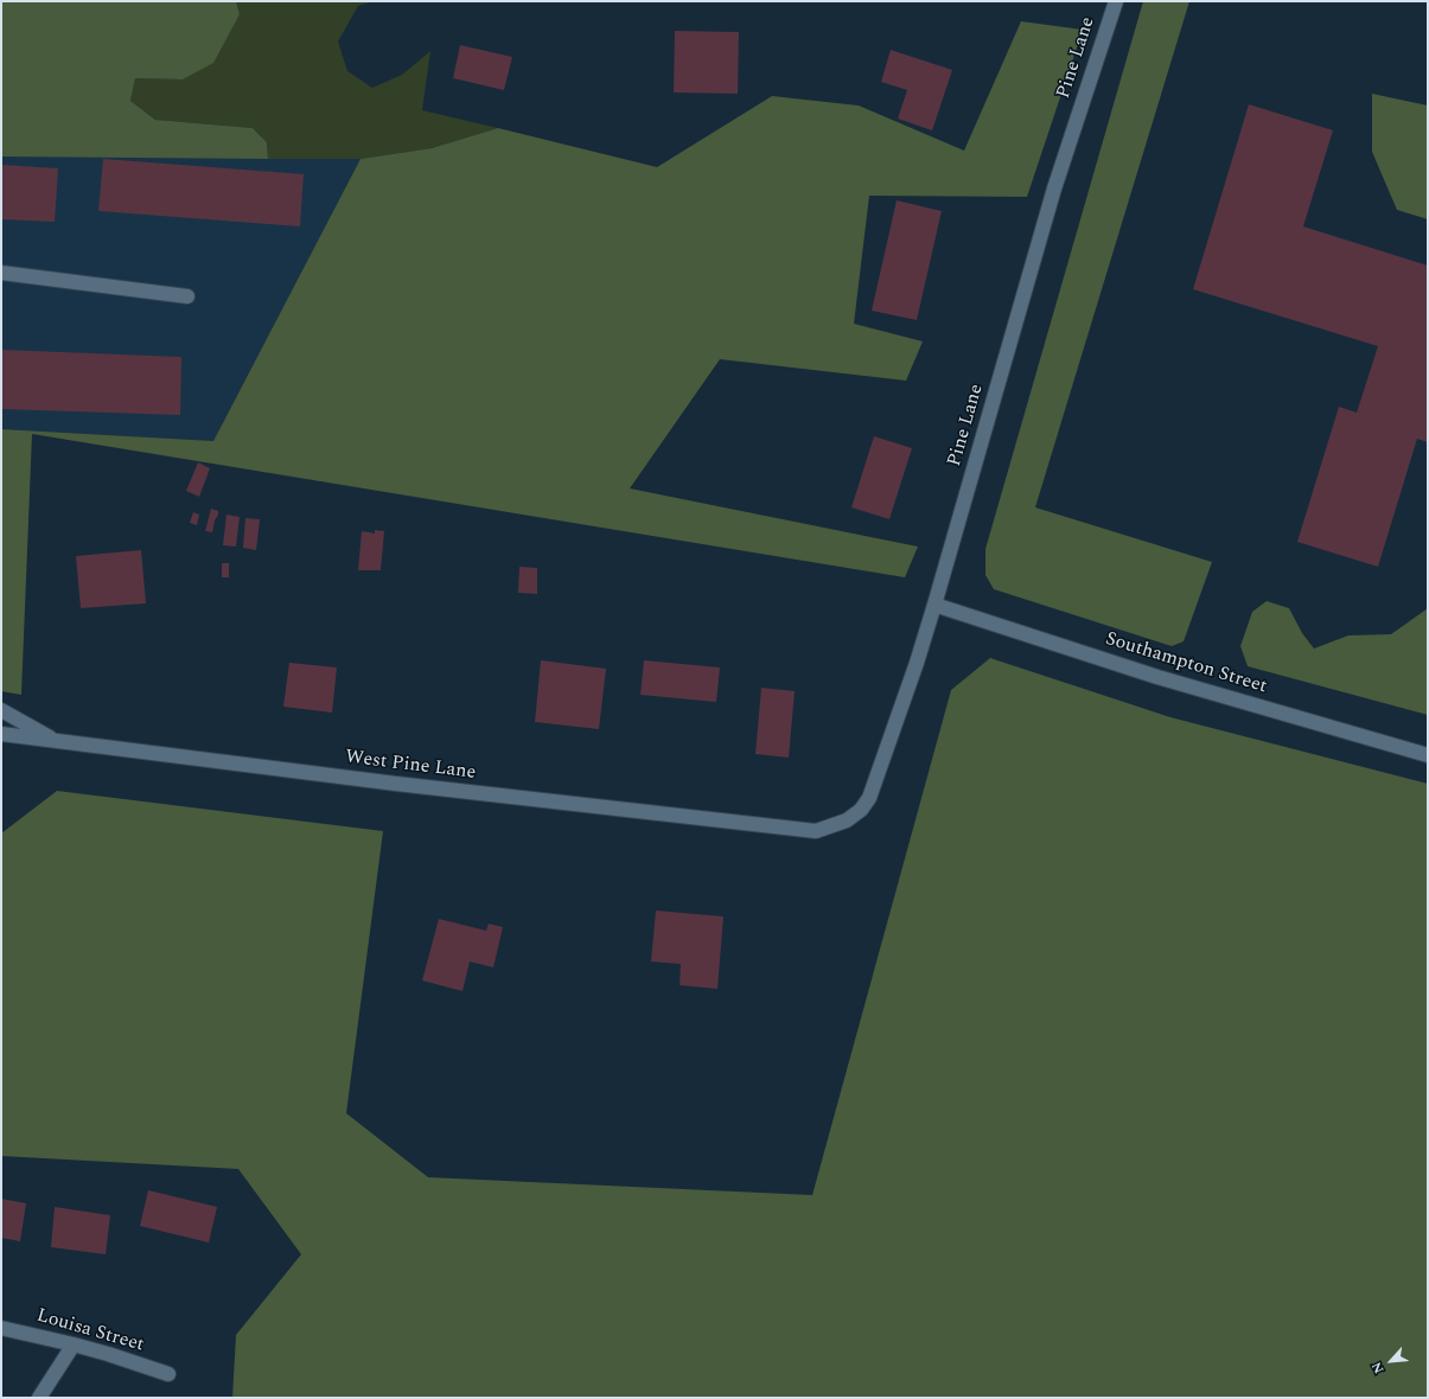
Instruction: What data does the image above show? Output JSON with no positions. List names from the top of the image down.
{
  "streets": {
    "street": [
      "Pine Lane",
      "Southampton Street",
      "West Pine Lane",
      "Louisa Street"
    ]
  },
  "crossings": [
    ["Pine Lane", "Southampton Street"],
    ["Pine Lane", "West Pine Lane"]
  ],
  "north": "bottom left"
}
